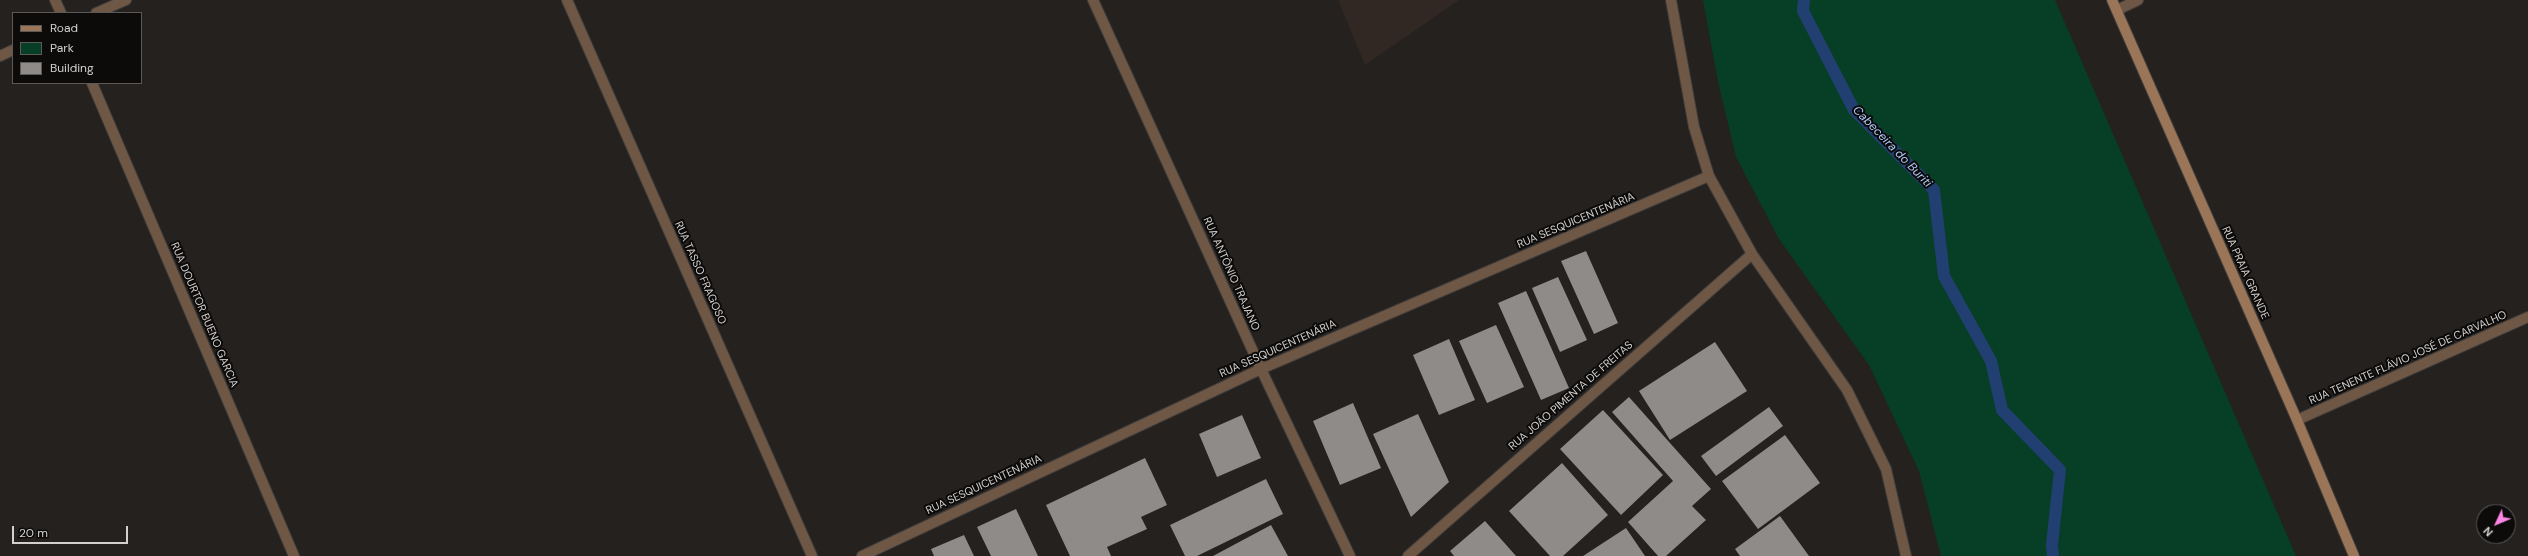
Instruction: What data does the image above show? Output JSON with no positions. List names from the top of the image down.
{
  "streets": {
    "street": [
      "RUA SESQUICENTENÁRIA",
      "RUA TASSO FRAGOSO",
      "RUA PRAIA GRANDE",
      "RUA ANTÔNIO TRAJANO",
      "RUA DOURTOR BUENO GARCIA",
      "RUA TENENTE FLÁVIO JOSÉ DE CARVALHO",
      "RUA JOÃO PIMENTA DE FREITAS"
    ]
  },
  "crossings": [
    ["RUA SESQUICENTENÁRIA", "RUA ANTÔNIO TRAJANO"],
    ["RUA PRAIA GRANDE", "RUA TENENTE FLÁVIO JOSÉ DE CARVALHO"]
  ],
  "water": ["Cabeceira do Buriti"],
  "legend": ["Road", "Park", "Building"],
  "scale_bar": "20 m",
  "north": "bottom left"
}
